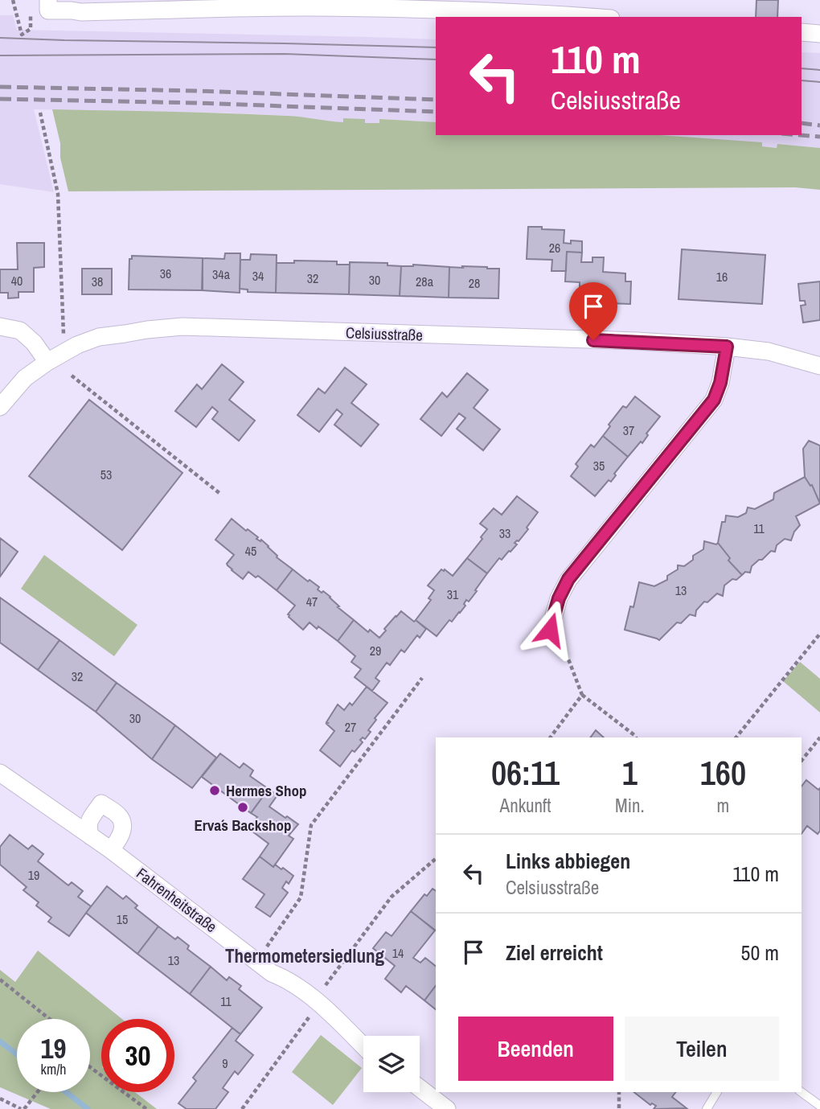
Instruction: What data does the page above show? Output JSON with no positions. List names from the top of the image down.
{
  "streets": {
    "street": ["Celsiusstraße", "Fahrenheitstraße"]
  },
  "districts": ["Thermometersiedlung"],
  "places": ["Hermes Shop", "Erva´s Backshop"],
  "house_numbers": [
    "26",
    "36",
    "34a",
    "34",
    "16",
    "32",
    "30",
    "40",
    "38",
    "28a",
    "28",
    "37",
    "35",
    "53",
    "11",
    "33",
    "45",
    "13",
    "31",
    "47",
    "29",
    "32",
    "30",
    "27",
    "19",
    "15",
    "14",
    "13",
    "11",
    "9"
  ],
  "page": {
    "turn": ["110 m", "Celsiusstraße"],
    "eta": [
      "06:11",
      "Ankunft",
      "1",
      "Min.",
      "160",
      "m"
    ],
    "list": [
      {
        "name": "Links abbiegen",
        "note": "Celsiusstraße",
        "value": "110 m"
      },
      {
        "name": "Ziel erreicht",
        "value": "50 m"
      }
    ],
    "buttons": ["Beenden", "Teilen"],
    "speed": "19 km/h",
    "limit": "30"
  }
}
